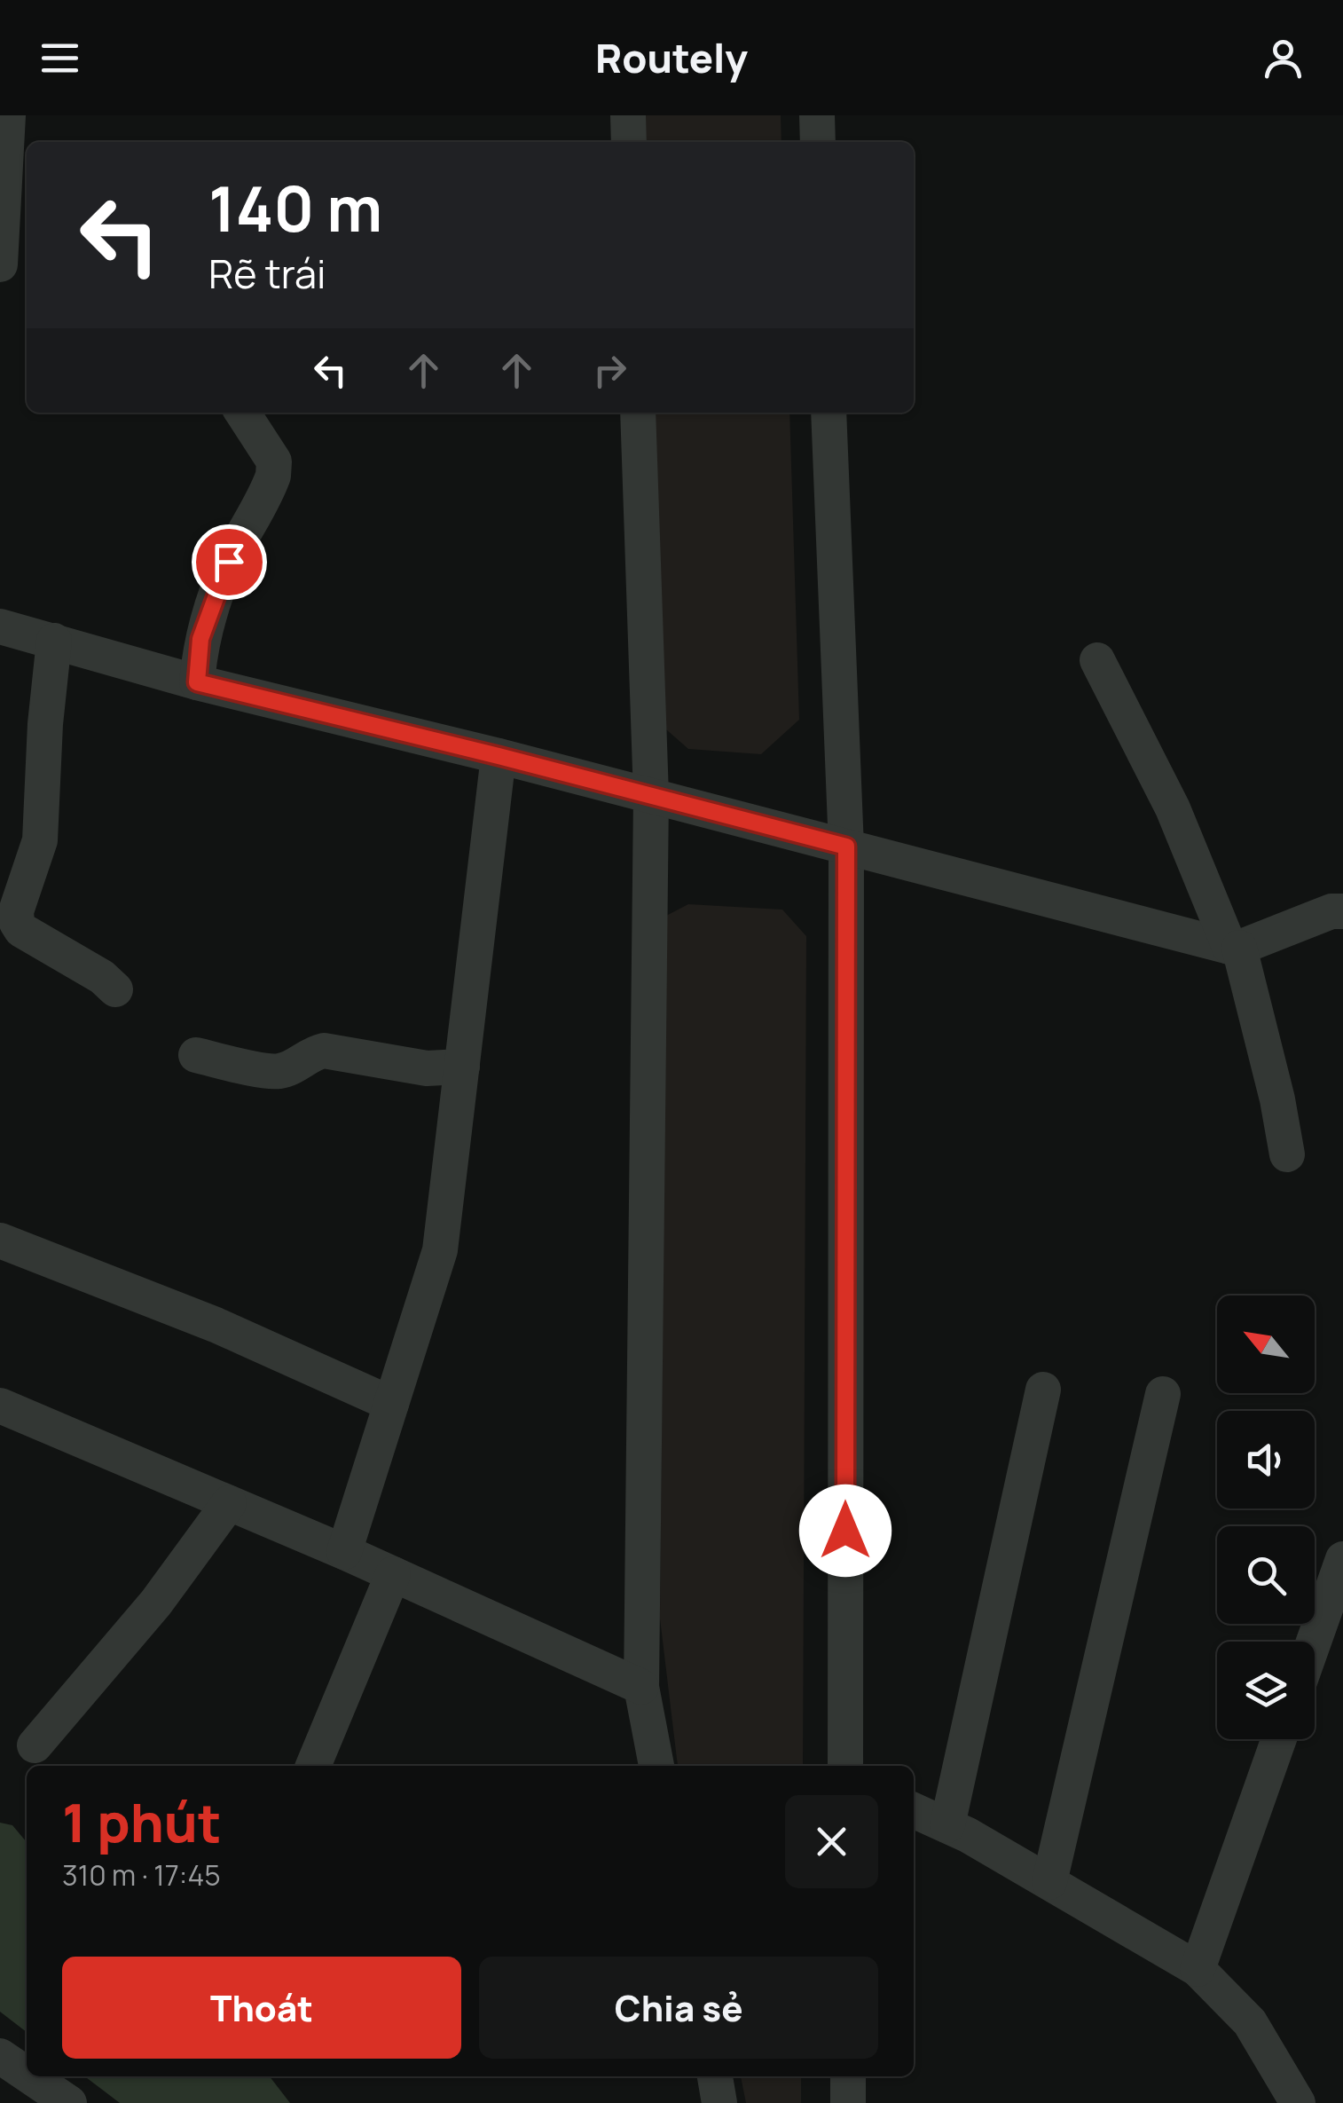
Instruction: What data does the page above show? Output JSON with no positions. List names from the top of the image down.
{
  "north": "top left",
  "page": {
    "header": "Routely",
    "turn": ["140 m", "Rẽ trái"],
    "heading": ["1 phút", "310 m · 17:45"],
    "buttons": ["Thoát", "Chia sẻ"]
  }
}
